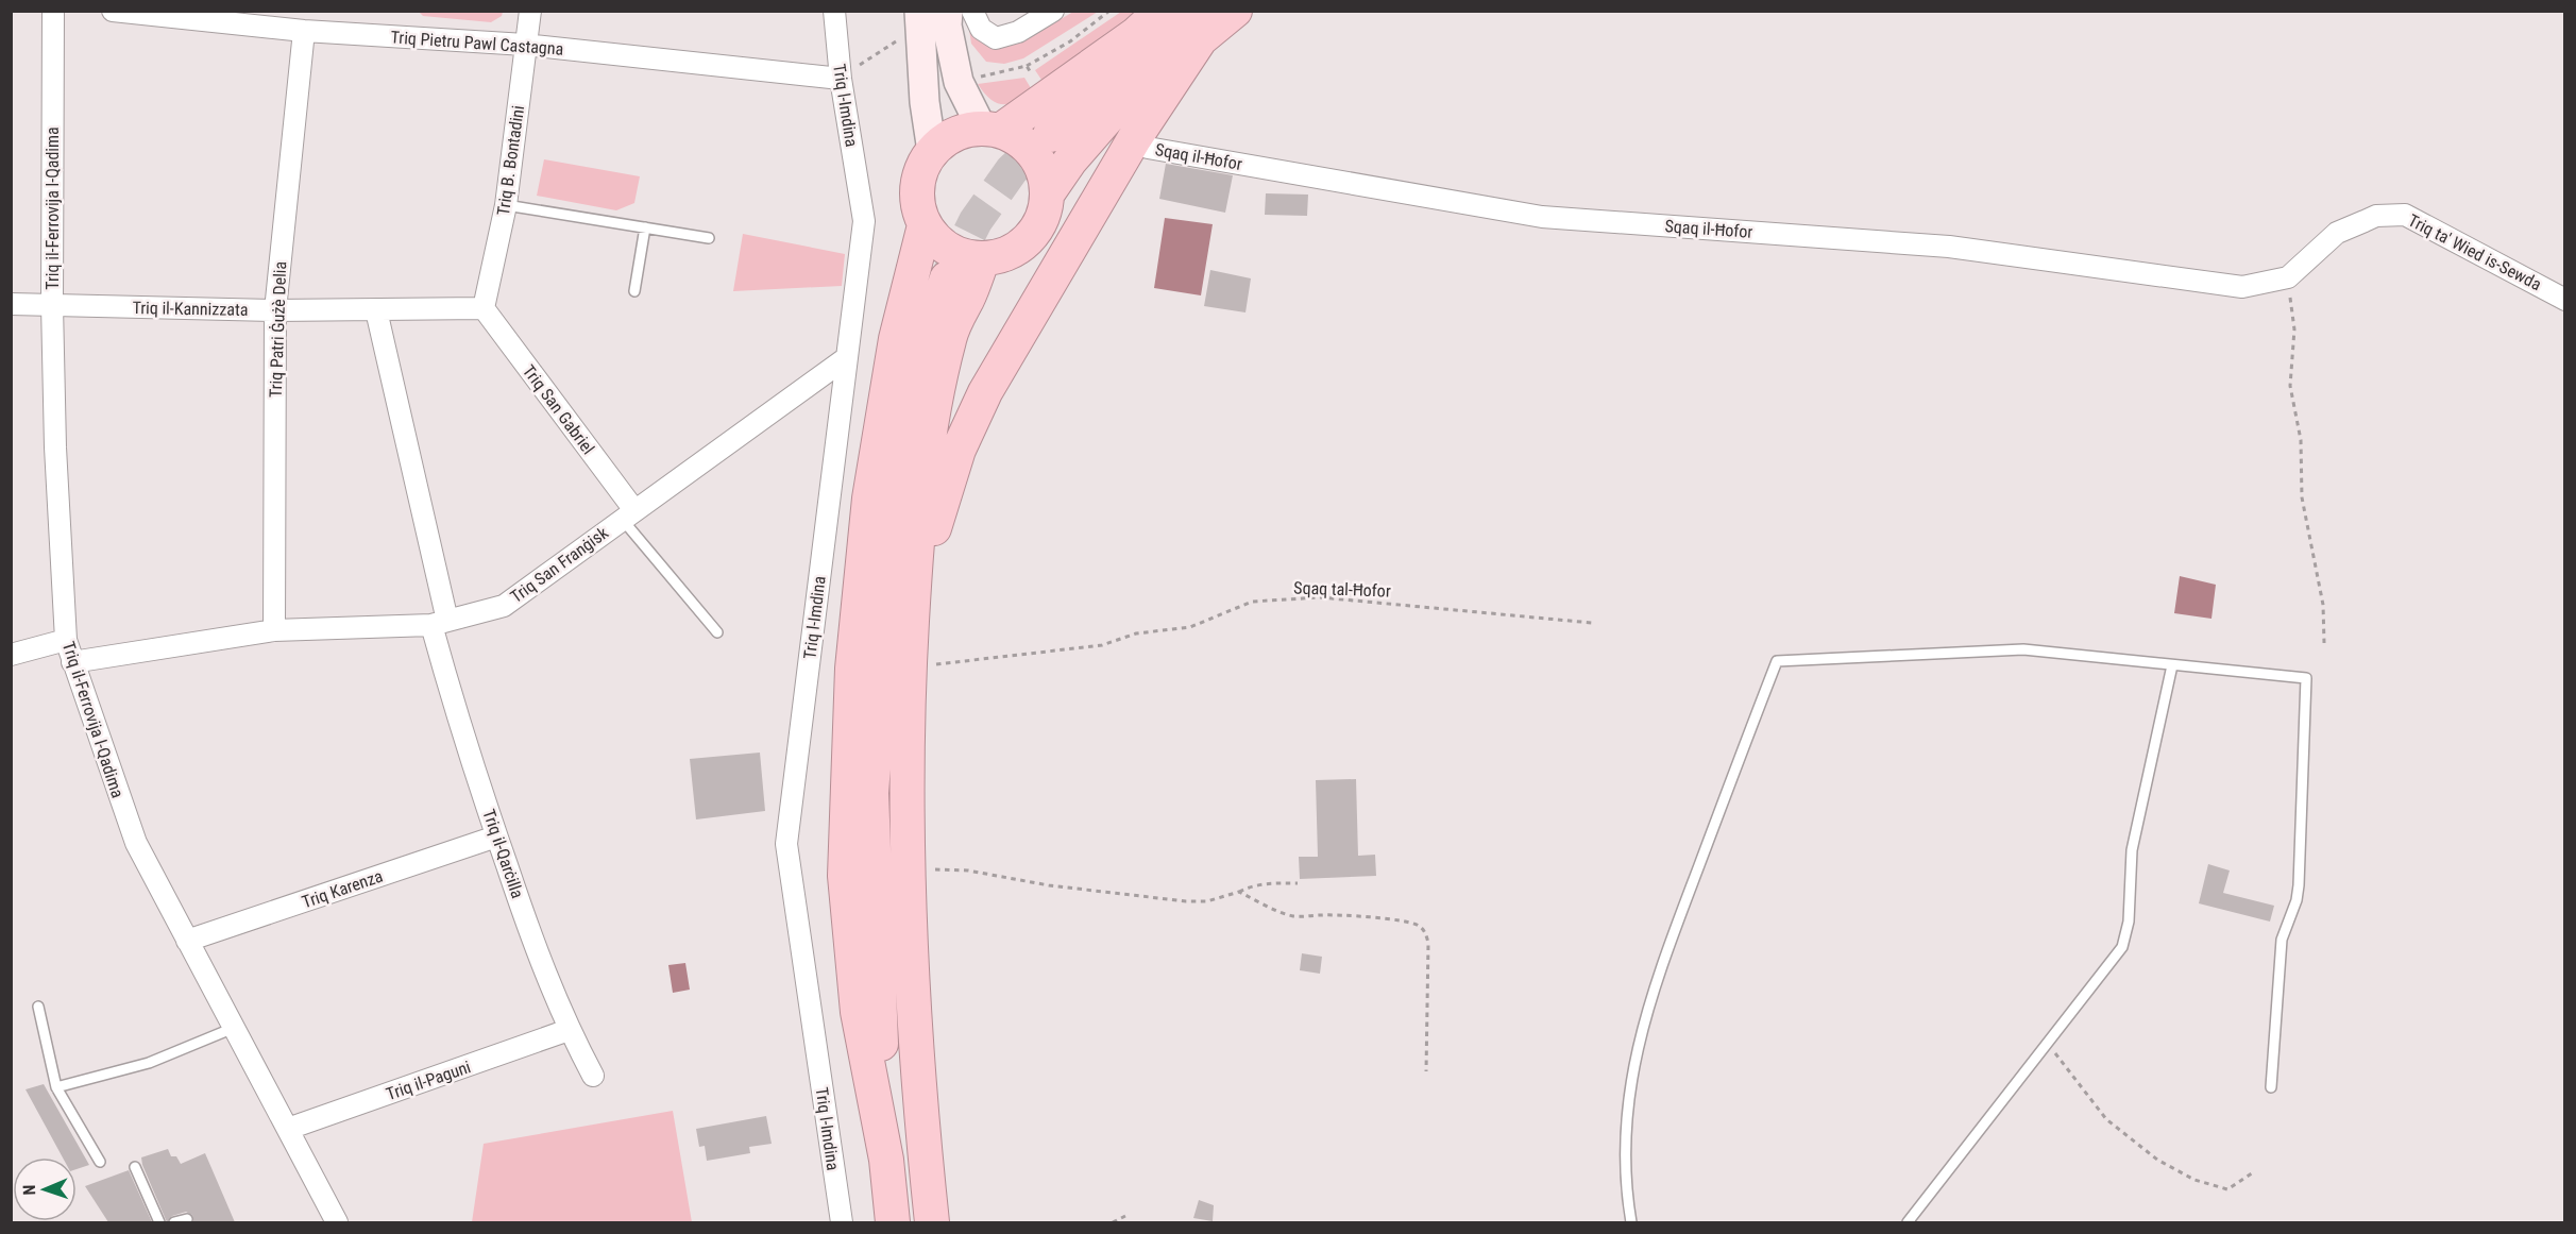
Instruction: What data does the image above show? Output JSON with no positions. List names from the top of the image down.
{
  "streets": {
    "street": [
      "Triq Pietru Pawl Castagna",
      "Triq l-Imdina",
      "Sqaq il-Ħofor",
      "Triq B. Bontadini",
      "Triq il-Ferrovija l-Qadima",
      "Triq ta' Wied is-Sewda",
      "Triq il-Kannizzata",
      "Triq Patri Ġużè Delia",
      "Triq San Gabriel",
      "Triq San Franġisk",
      "Triq il-Qarċilla",
      "Triq Karenza",
      "Triq il-Paguni"
    ],
    "path": ["Sqaq tal-Ħofor"]
  },
  "crossings": [
    ["Triq Pietru Pawl Castagna", "Triq l-Imdina"],
    ["Triq Pietru Pawl Castagna", "Triq B. Bontadini"],
    ["Triq Pietru Pawl Castagna", "Triq Patri Ġużè Delia"],
    ["Triq l-Imdina", "Triq San Franġisk"],
    ["Sqaq il-Ħofor", "Triq ta' Wied is-Sewda"],
    ["Triq B. Bontadini", "Triq il-Kannizzata"],
    ["Triq B. Bontadini", "Triq San Gabriel"],
    ["Triq il-Ferrovija l-Qadima", "Triq il-Kannizzata"],
    ["Triq il-Ferrovija l-Qadima", "Triq San Franġisk"],
    ["Triq il-Ferrovija l-Qadima", "Triq Karenza"],
    ["Triq il-Ferrovija l-Qadima", "Triq il-Paguni"],
    ["Triq il-Kannizzata", "Triq Patri Ġużè Delia"],
    ["Triq il-Kannizzata", "Triq San Gabriel"],
    ["Triq il-Kannizzata", "Triq il-Qarċilla"],
    ["Triq Patri Ġużè Delia", "Triq San Franġisk"],
    ["Triq San Gabriel", "Triq San Franġisk"],
    ["Triq San Franġisk", "Triq il-Qarċilla"],
    ["Triq il-Qarċilla", "Triq Karenza"],
    ["Triq il-Qarċilla", "Triq il-Paguni"]
  ],
  "north": "left"
}
